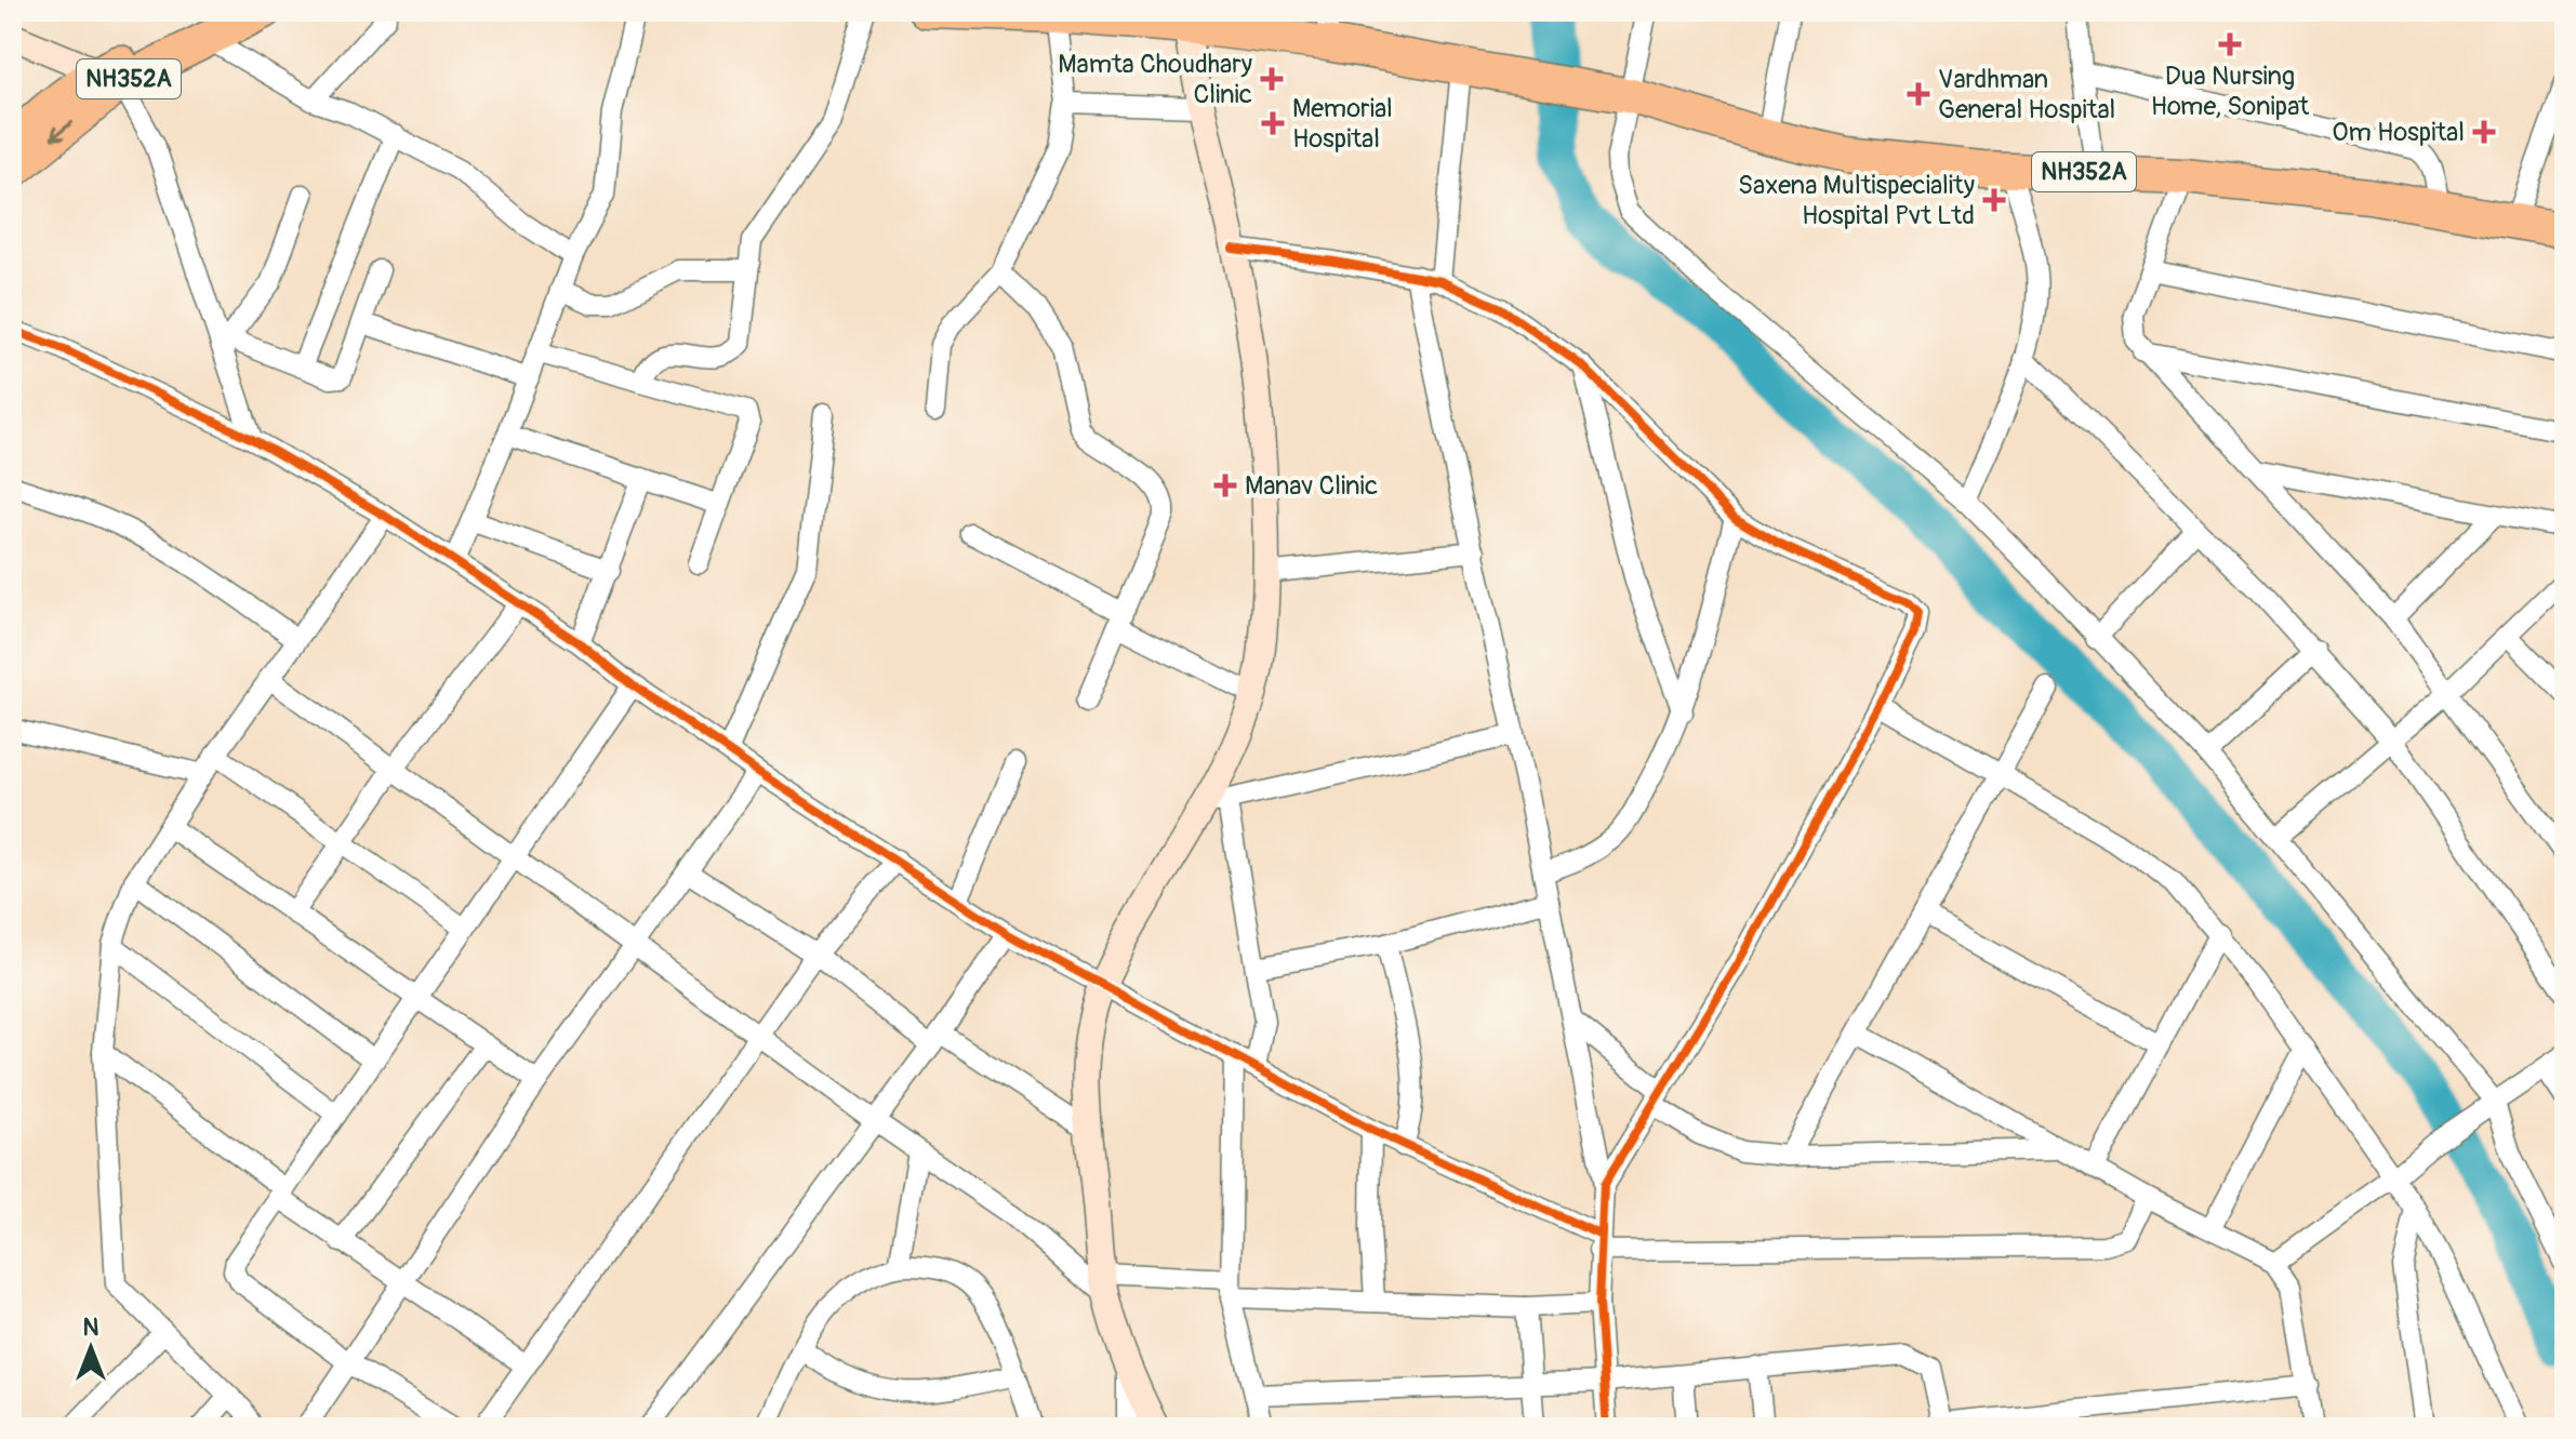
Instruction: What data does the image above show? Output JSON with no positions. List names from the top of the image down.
{
  "streets": {
    "highway": ["NH352A"]
  },
  "places": {
    "health": [
      "Dua Nursing Home, Sonipat",
      "Mamta Choudhary Clinic",
      "Vardhman General Hospital",
      "Memorial Hospital",
      "Om Hospital",
      "Saxena Multispeciality Hospital Pvt Ltd",
      "Manav Clinic"
    ]
  },
  "north": "top"
}
